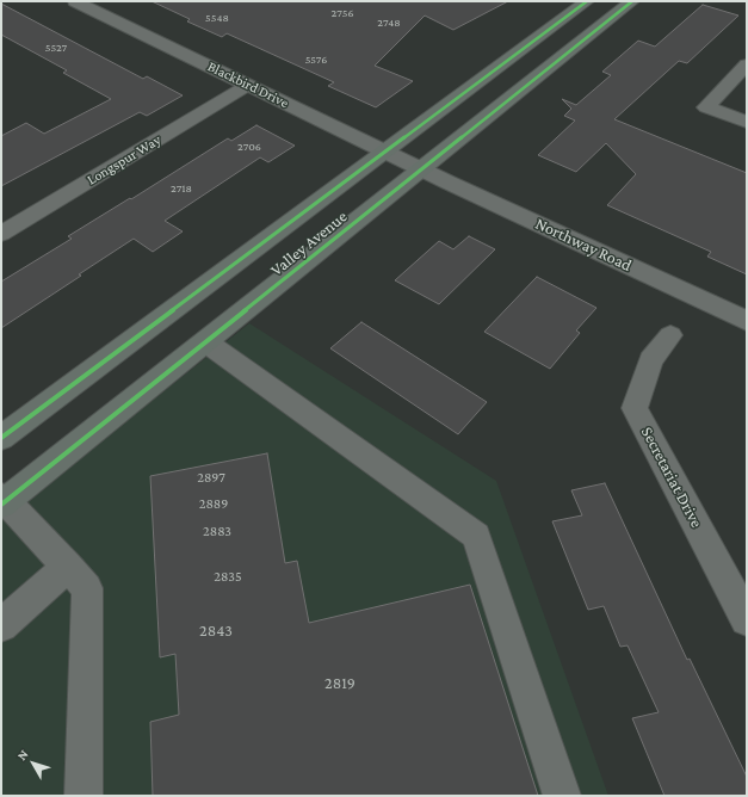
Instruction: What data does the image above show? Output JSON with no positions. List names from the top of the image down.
{
  "streets": {
    "main road": ["Valley Avenue"],
    "street": [
      "Blackbird Drive",
      "Longspur Way",
      "Northway Road",
      "Secretariat Drive"
    ]
  },
  "crossings": [
    ["Blackbird Drive", "Longspur Way"],
    ["Blackbird Drive", "Valley Avenue"],
    ["Blackbird Drive", "Northway Road"],
    ["Valley Avenue", "Northway Road"]
  ],
  "house_numbers": [
    "2756",
    "5548",
    "2748",
    "5527",
    "5576",
    "2706",
    "2718",
    "2897",
    "2889",
    "2883",
    "2835",
    "2843",
    "2819"
  ],
  "north": "top left"
}
